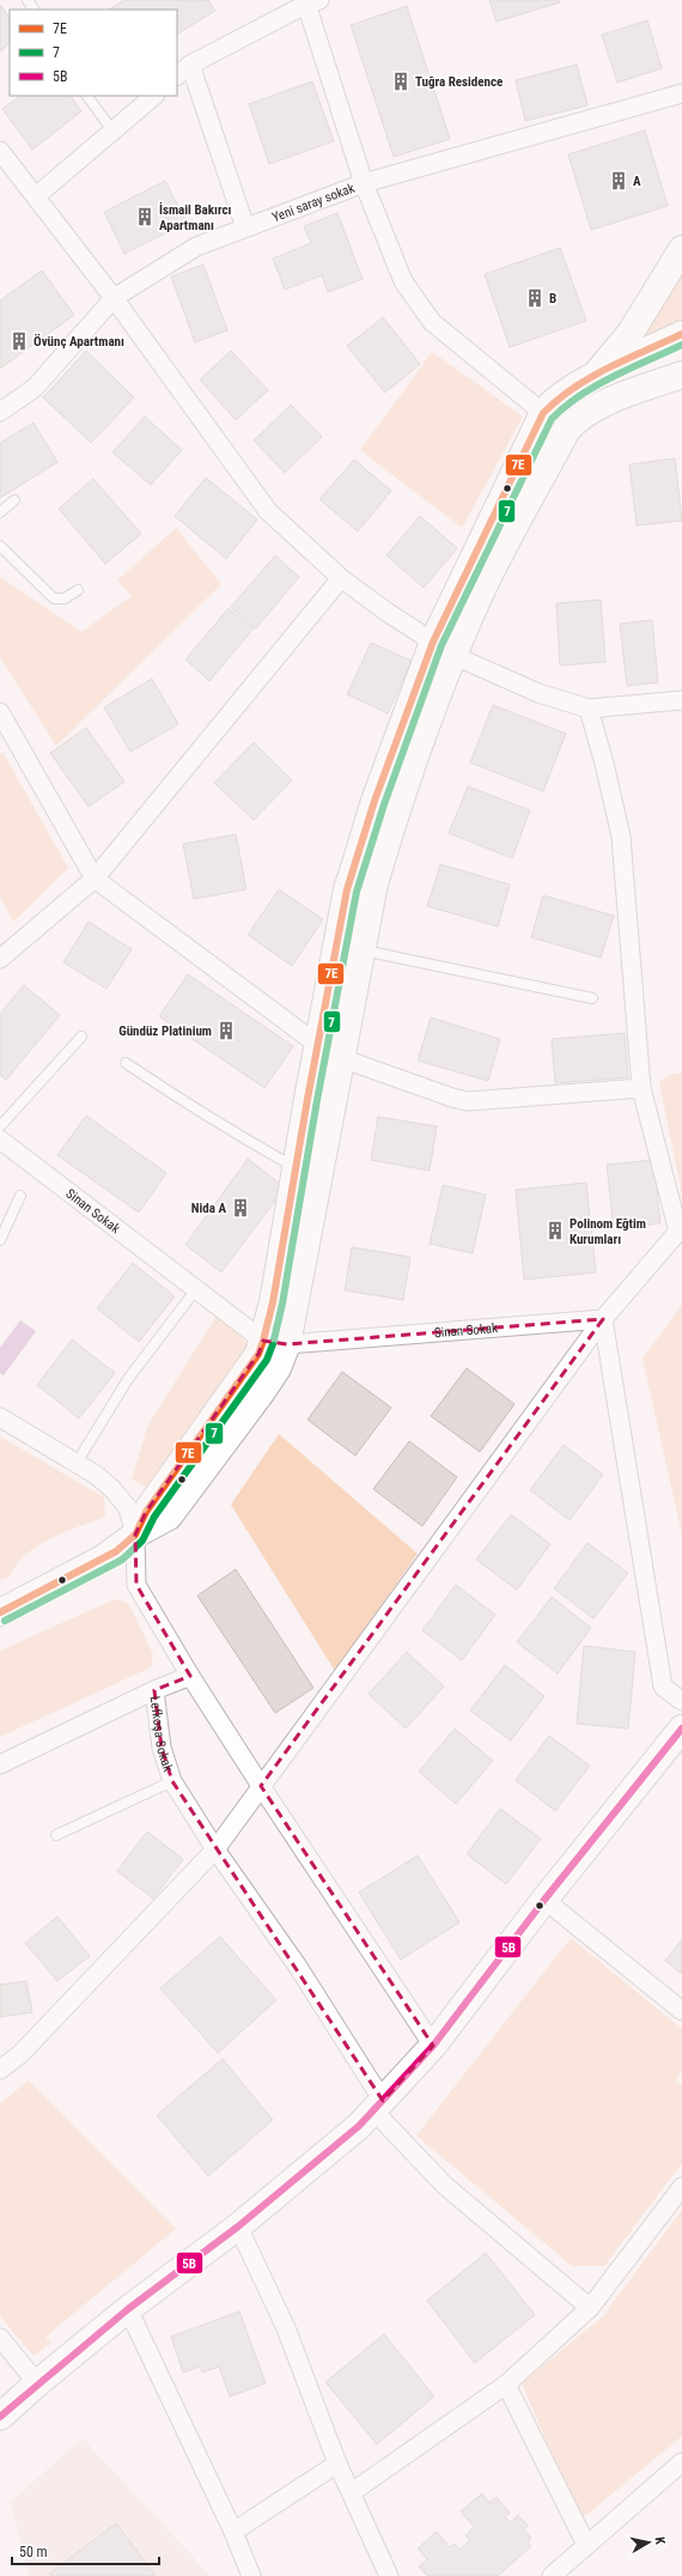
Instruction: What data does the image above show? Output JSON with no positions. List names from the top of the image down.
{
  "streets": {
    "street": ["Yeni saray sokak", "Sinan Sokak", "Lefkoşa Sokak"]
  },
  "places": {
    "building": [
      "Tuğra Residence",
      "A",
      "İsmail Bakırcı Apartmanı",
      "B",
      "Övünç Apartmanı",
      "Gündüz Platinium",
      "Nida A",
      "Polinom Eğtim Kurumları"
    ]
  },
  "lines": ["transit line 7E", "transit line 7", "transit line 5B"],
  "legend": ["7E", "7", "5B"],
  "scale_bar": "50 m",
  "north": "right"
}
